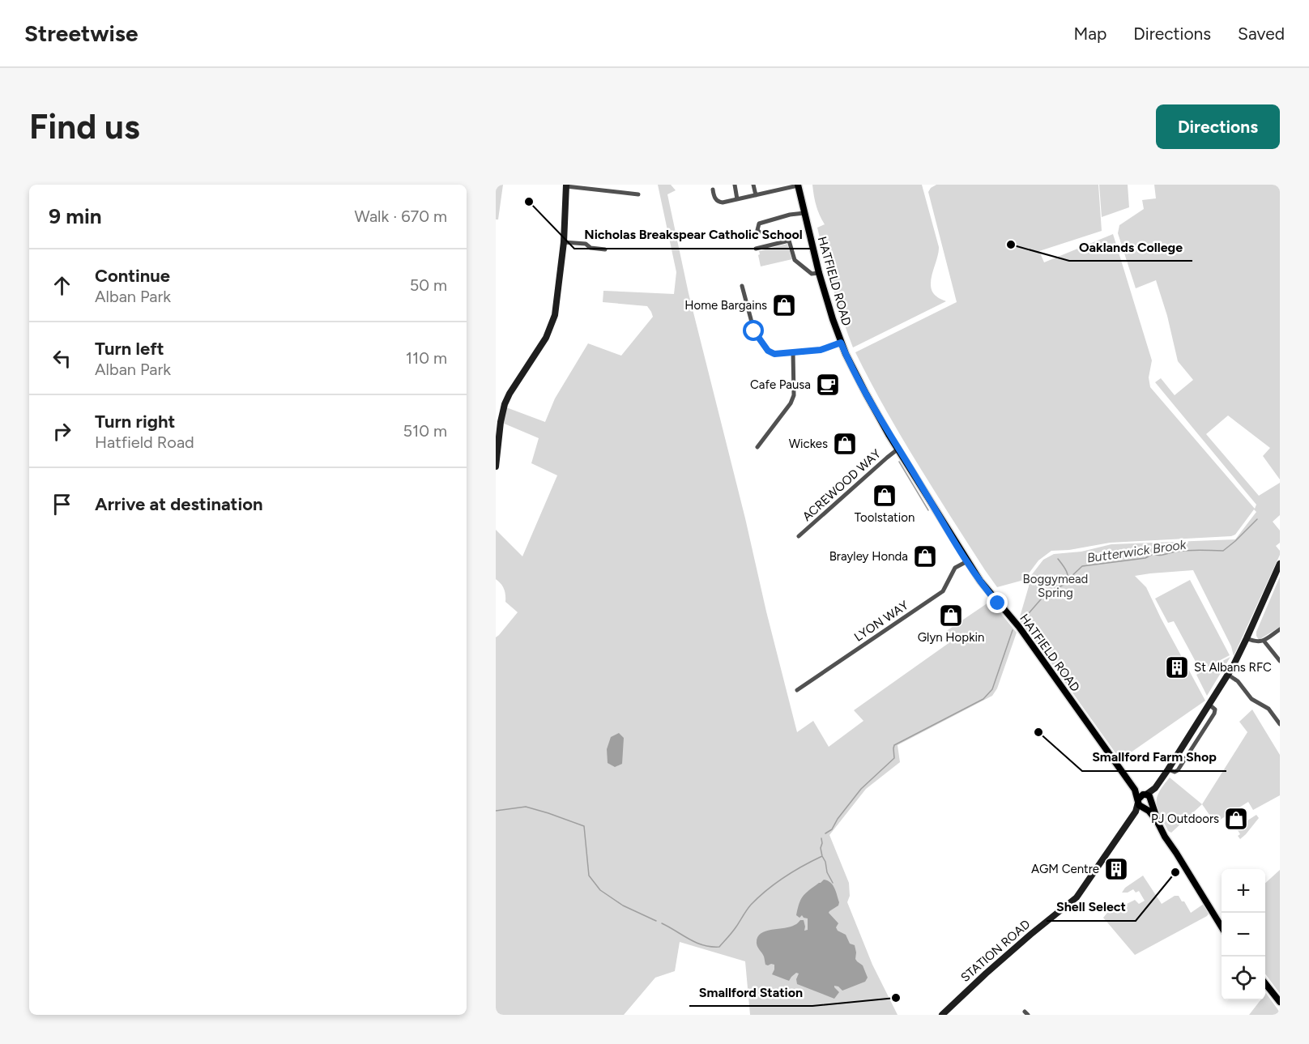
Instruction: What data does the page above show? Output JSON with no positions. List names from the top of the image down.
{
  "streets": {
    "main road": ["HATFIELD ROAD"],
    "street": ["ACREWOOD WAY", "LYON WAY", "STATION ROAD"]
  },
  "crossings": [
    ["HATFIELD ROAD", "ACREWOOD WAY"],
    ["HATFIELD ROAD", "LYON WAY"],
    ["HATFIELD ROAD", "STATION ROAD"]
  ],
  "water": ["Butterwick Brook"],
  "parks": ["Boggymead Spring"],
  "places": {
    "other": [
      "Nicholas Breakspear Catholic School",
      "Oaklands College",
      "Smallford Farm Shop",
      "Shell Select",
      "Smallford Station"
    ],
    "shop": [
      "Home Bargains",
      "Wickes",
      "Toolstation",
      "Brayley Honda",
      "Glyn Hopkin",
      "PJ Outdoors"
    ],
    "cafe": ["Cafe Pausa"],
    "building": ["St Albans RFC", "AGM Centre"]
  },
  "page": {
    "header": "Streetwise",
    "nav": ["Map", "Directions", "Saved"],
    "buttons": "Directions",
    "title": "Find us",
    "heading": ["9 min", "Walk · 670 m"],
    "list": [
      ["Continue", "Alban Park", "50 m"],
      ["Turn left", "Alban Park", "110 m"],
      ["Turn right", "Hatfield Road", "510 m"],
      "Arrive at destination"
    ],
    "map_buttons": ["+", "−"]
  }
}
